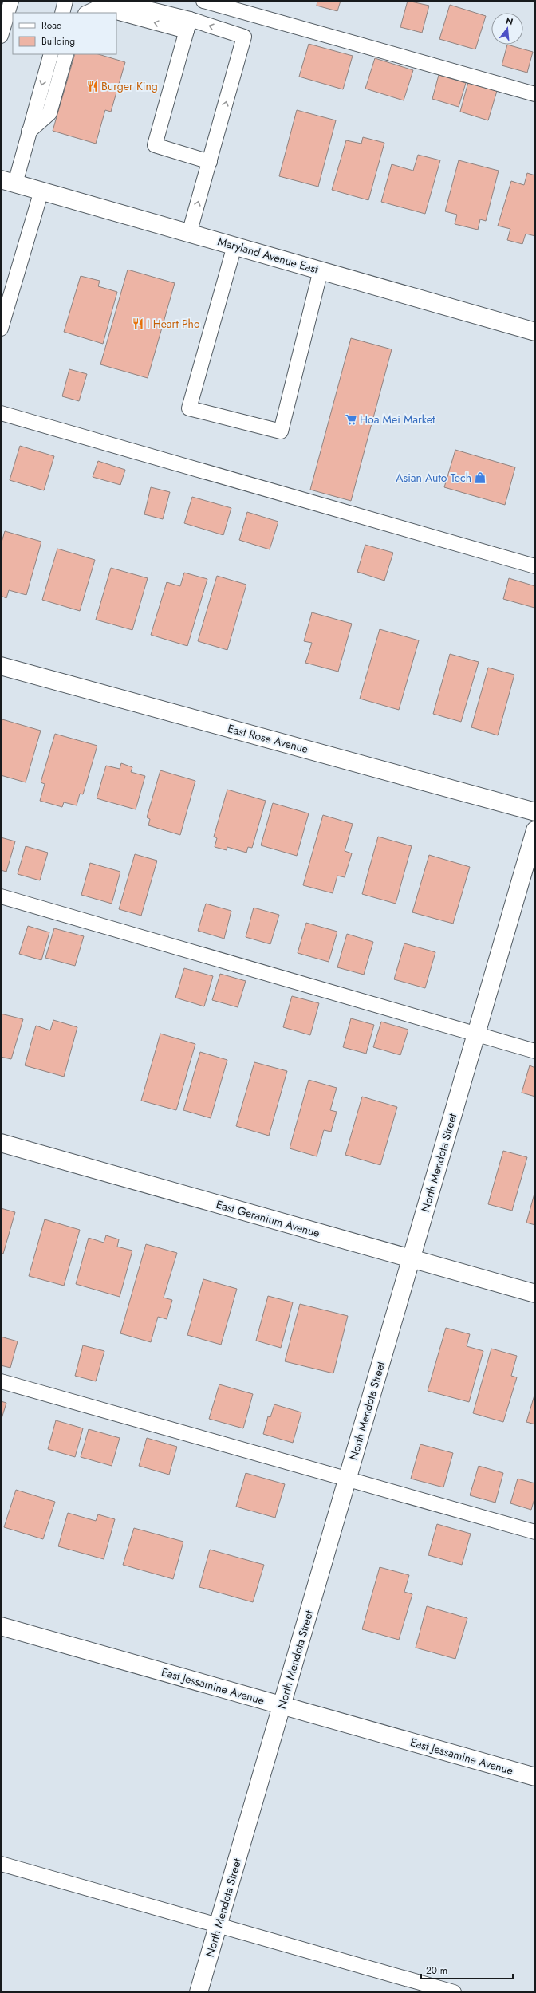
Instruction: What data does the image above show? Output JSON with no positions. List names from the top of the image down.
{
  "streets": {
    "street": [
      "Maryland Avenue East",
      "East Rose Avenue",
      "North Mendota Street",
      "East Geranium Avenue",
      "East Jessamine Avenue"
    ]
  },
  "crossings": [
    ["North Mendota Street", "East Geranium Avenue"],
    ["North Mendota Street", "East Jessamine Avenue"]
  ],
  "places": {
    "restaurant": ["Burger King", "I Heart Pho"],
    "supermarket": ["Hoa Mei Market"],
    "shop": ["Asian Auto Tech"]
  },
  "legend": ["Road", "Building"],
  "scale_bar": "20 m",
  "north": "top"
}
